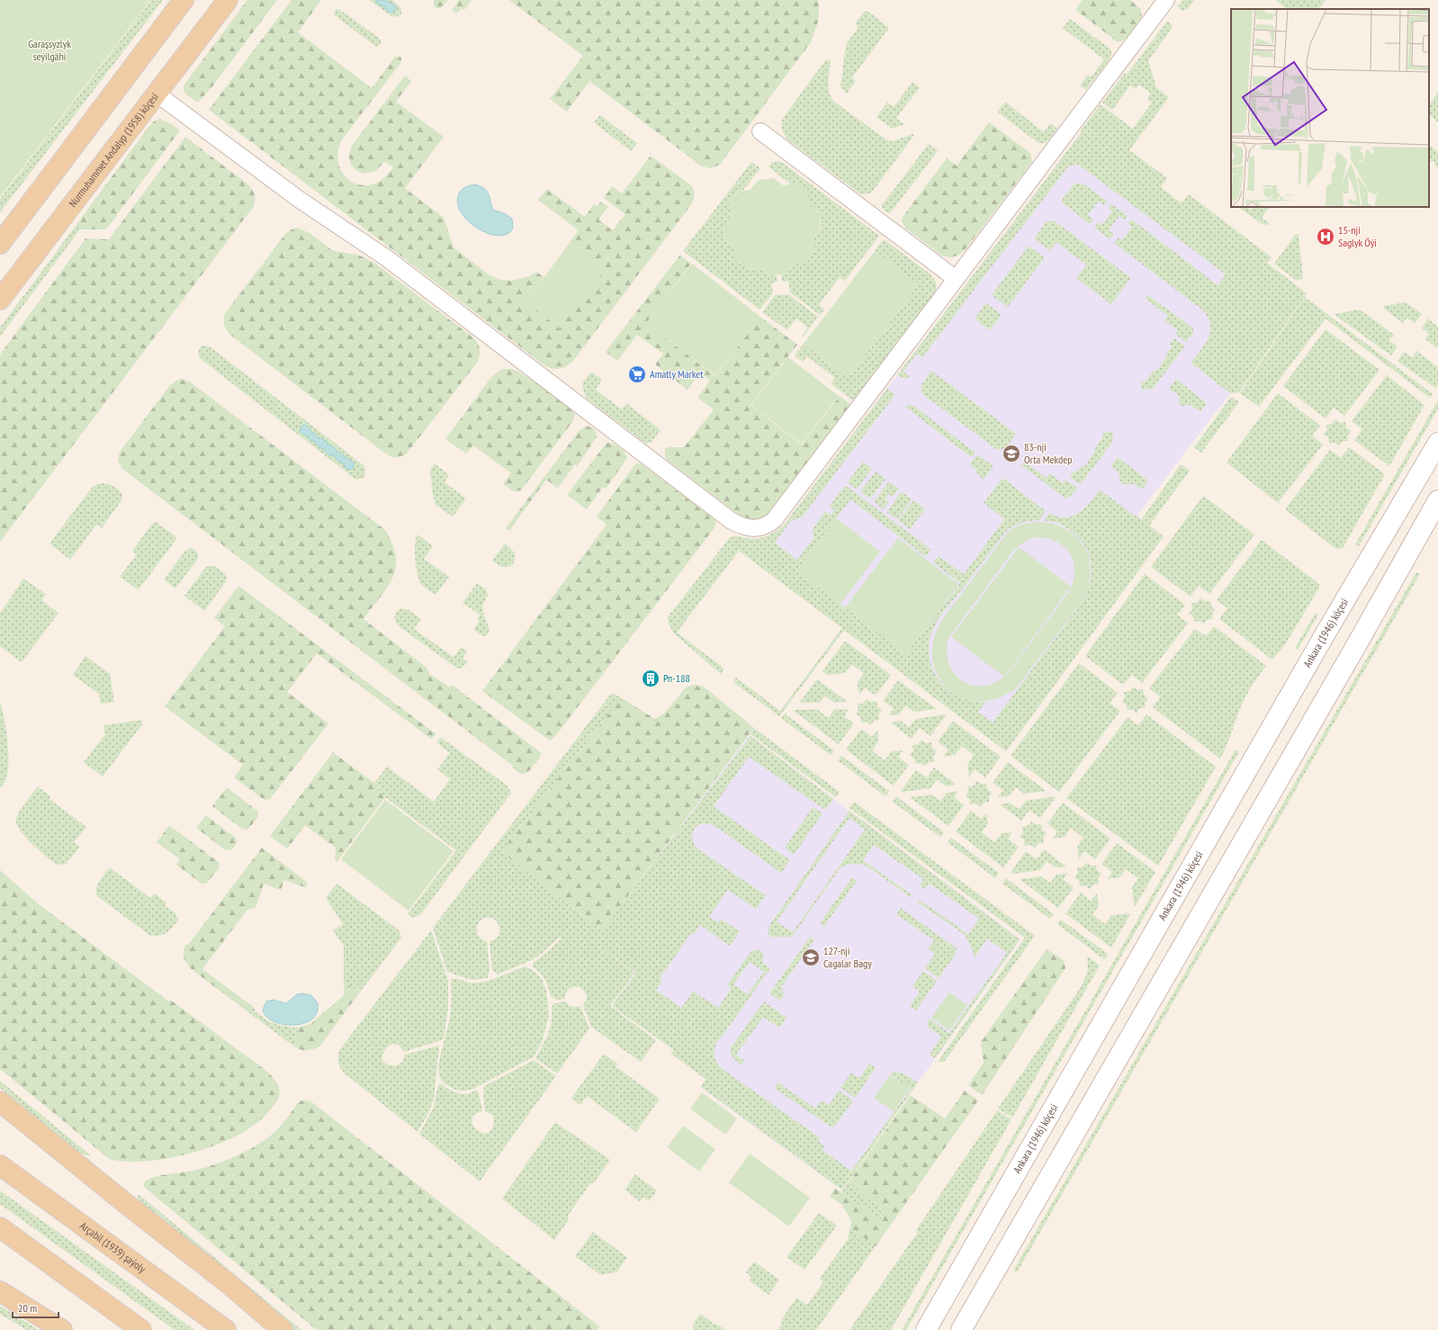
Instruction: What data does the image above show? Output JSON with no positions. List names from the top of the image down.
{
  "streets": {
    "main road": ["Nurmuhammet Andalyp (1958) köçesi", "Ankara (1946) köçesi", "Arçabil (1939) şaýoly"]
  },
  "parks": ["Garaşsyzlyk seýilgähi"],
  "places": {
    "hospital": ["15-nji Saglyk Öýi"],
    "supermarket": ["Amatly Market"],
    "school or university": ["83-nji Orta Mekdep", "127-nji Cagalar Bagy"],
    "building": ["Рп-188"]
  },
  "scale_bar": "20 m"
}
